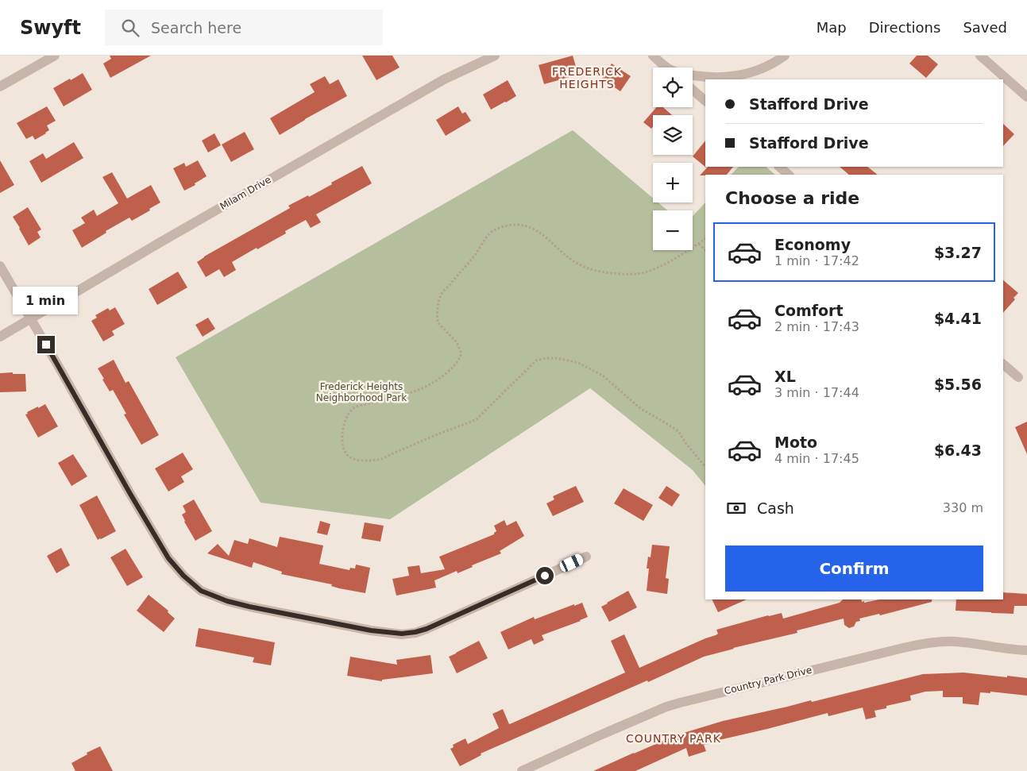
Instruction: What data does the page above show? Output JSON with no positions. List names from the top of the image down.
{
  "streets": {
    "street": ["Milam Drive", "Country Park Drive"]
  },
  "districts": ["FREDERICK HEIGHTS", "COUNTRY PARK"],
  "parks": ["Frederick Heights Neighborhood Park"],
  "page": {
    "header": "Swyft",
    "search": "Search here",
    "nav": ["Map", "Directions", "Saved"],
    "map_buttons": ["+", "−"],
    "banner": ["Stafford Drive", "Stafford Drive"],
    "heading": "Choose a ride",
    "list": [
      {
        "name": "Economy",
        "note": "1 min · 17:42",
        "value": "$3.27"
      },
      {
        "name": "Comfort",
        "note": "2 min · 17:43",
        "value": "$4.41"
      },
      {
        "name": "XL",
        "note": "3 min · 17:44",
        "value": "$5.56"
      },
      {
        "name": "Moto",
        "note": "4 min · 17:45",
        "value": "$6.43"
      }
    ],
    "bubble": "1 min",
    "pay": ["Cash", "330 m"],
    "buttons": "Confirm"
  }
}
